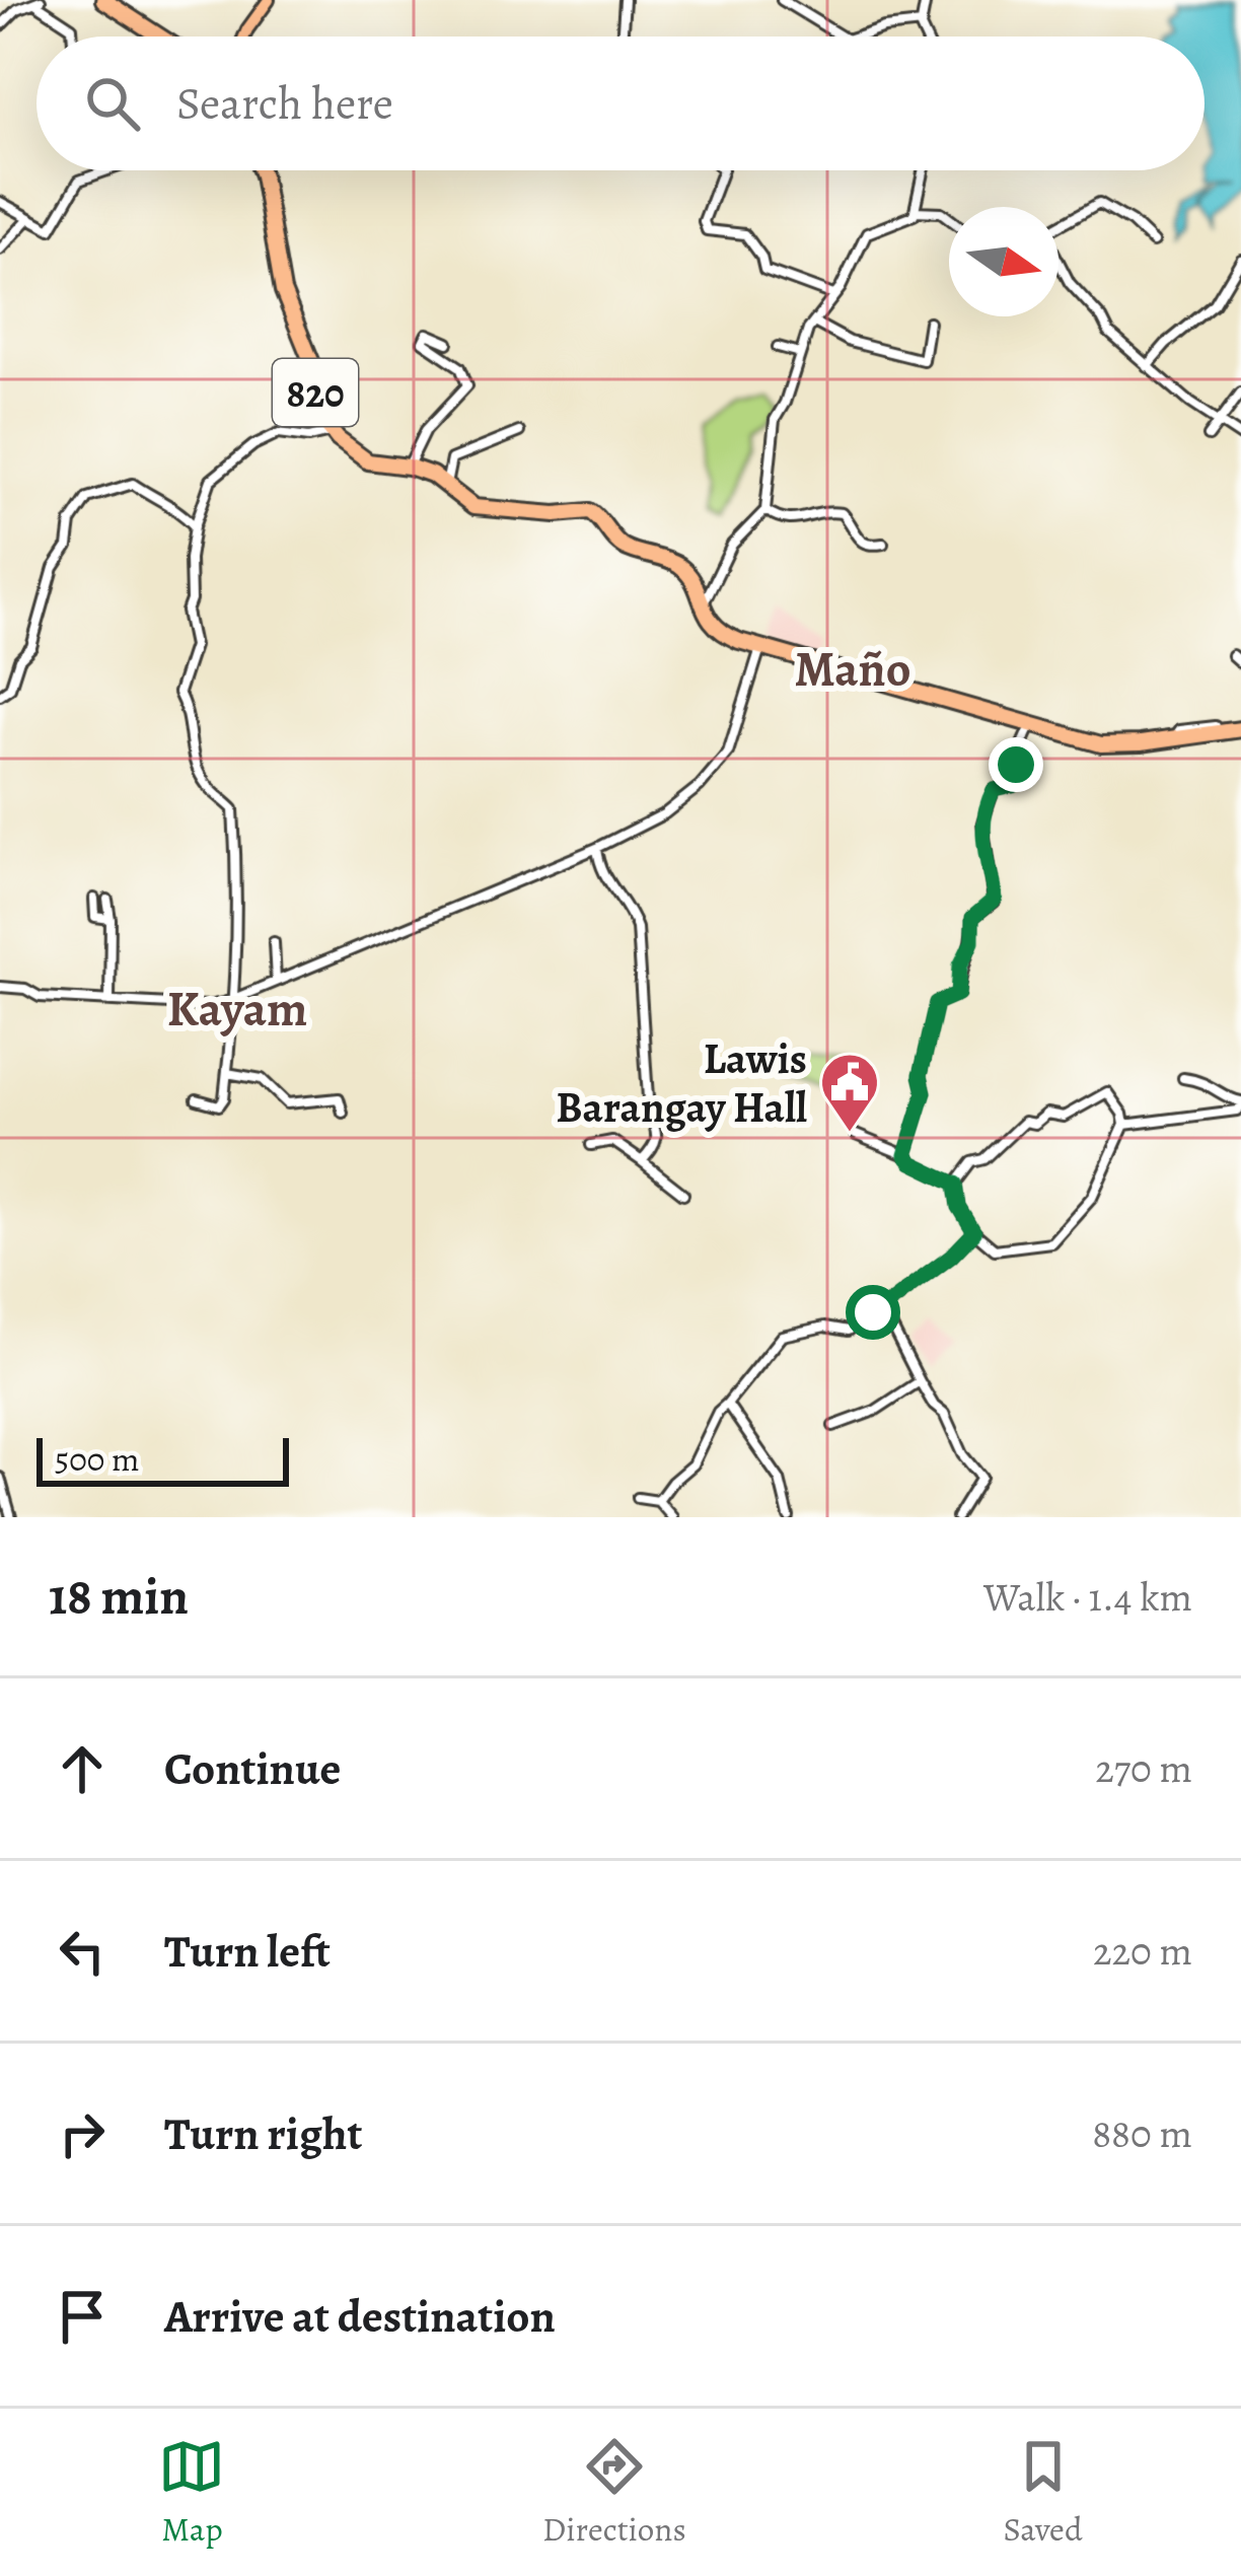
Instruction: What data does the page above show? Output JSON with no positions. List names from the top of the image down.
{
  "streets": {
    "highway": ["820"]
  },
  "districts": ["Maño", "Kayam"],
  "places": {
    "public building": ["Lawis Barangay Hall"]
  },
  "scale_bar": "500 m",
  "north": "right",
  "page": {
    "search": "Search here",
    "scale": "500 m",
    "heading": ["18 min", "Walk · 1.4 km"],
    "list": [
      ["Continue", "270 m"],
      ["Turn left", "220 m"],
      ["Turn right", "880 m"],
      "Arrive at destination"
    ],
    "nav": ["Map", "Directions", "Saved"]
  }
}
